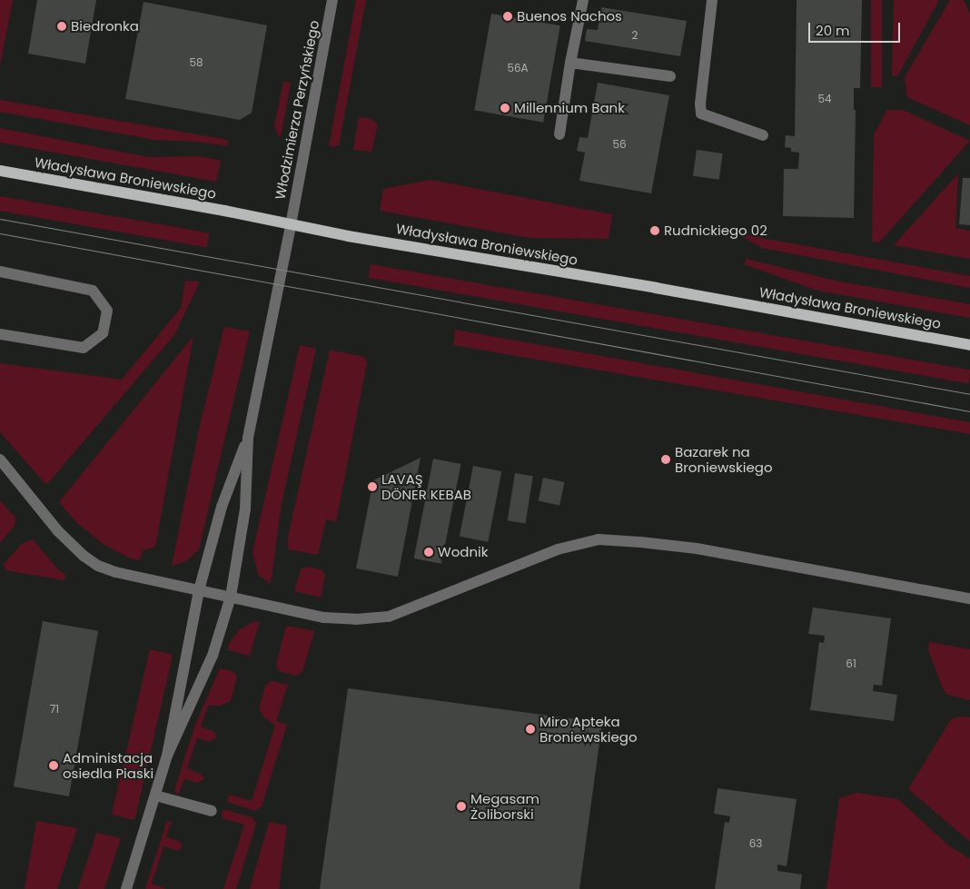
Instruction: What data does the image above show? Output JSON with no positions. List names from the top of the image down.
{
  "streets": {
    "main road": ["Władysława Broniewskiego"],
    "street": ["Włodzimierza Perzyńskiego"]
  },
  "crossings": [
    ["Włodzimierza Perzyńskiego", "Władysława Broniewskiego"]
  ],
  "places": [
    "Buenos Nachos",
    "Biedronka",
    "Millennium Bank",
    "Rudnickiego 02",
    "Bazarek na Broniewskiego",
    "LAVAŞ DÖNER KEBAB",
    "Wodnik",
    "Miro Apteka Broniewskiego",
    "Administacja osiedla Piaski",
    "Megasam Żoliborski"
  ],
  "house_numbers": [
    "2",
    "58",
    "56A",
    "54",
    "56",
    "61",
    "71",
    "63"
  ],
  "scale_bar": "20 m"
}
